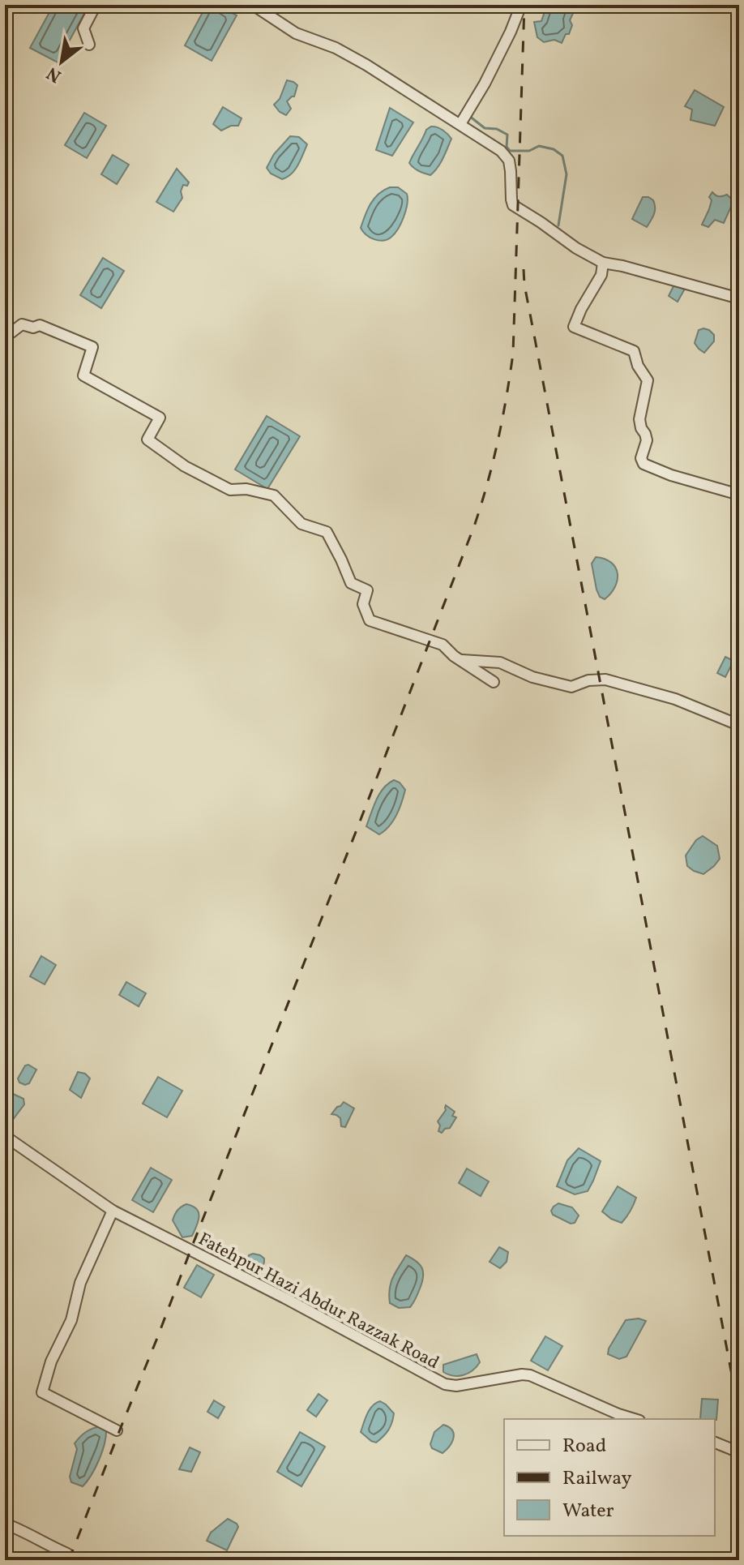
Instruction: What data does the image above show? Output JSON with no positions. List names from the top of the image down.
{
  "streets": {
    "street": ["Fatehpur Hazi Abdur Razzak Road"]
  },
  "legend": ["Road", "Railway", "Water"],
  "north": "bottom left"
}
